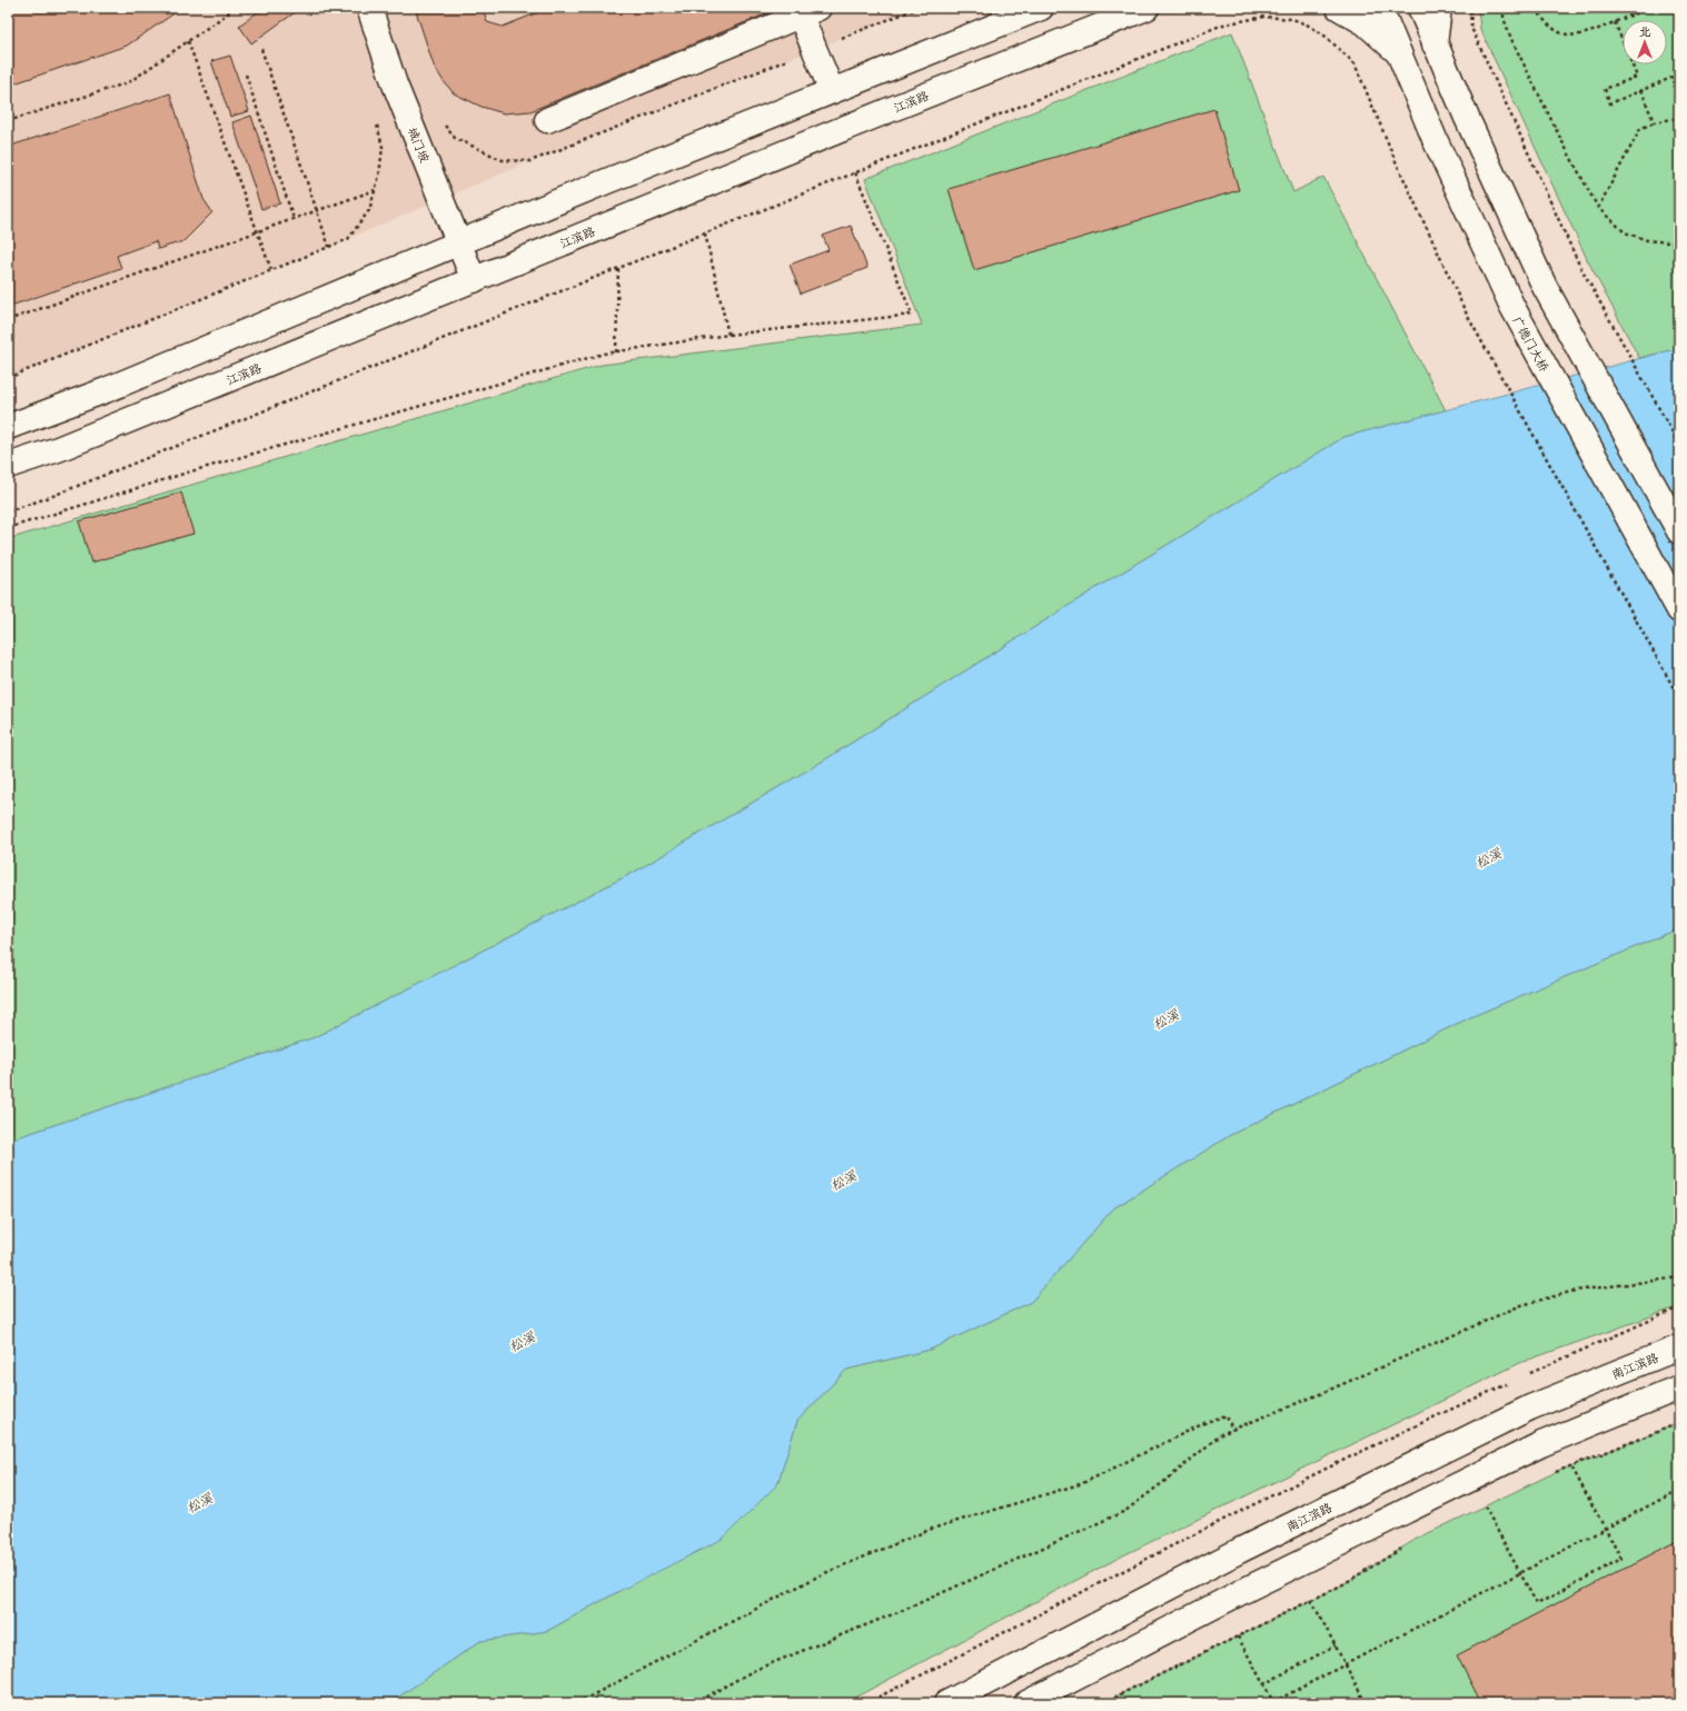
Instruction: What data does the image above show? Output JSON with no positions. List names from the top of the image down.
{
  "streets": {
    "main road": [
      "江滨路",
      "城门坡",
      "广德门大桥",
      "南江滨路"
    ]
  },
  "crossings": [
    ["江滨路", "城门坡"]
  ],
  "water": ["松溪"],
  "north": "top"
}
